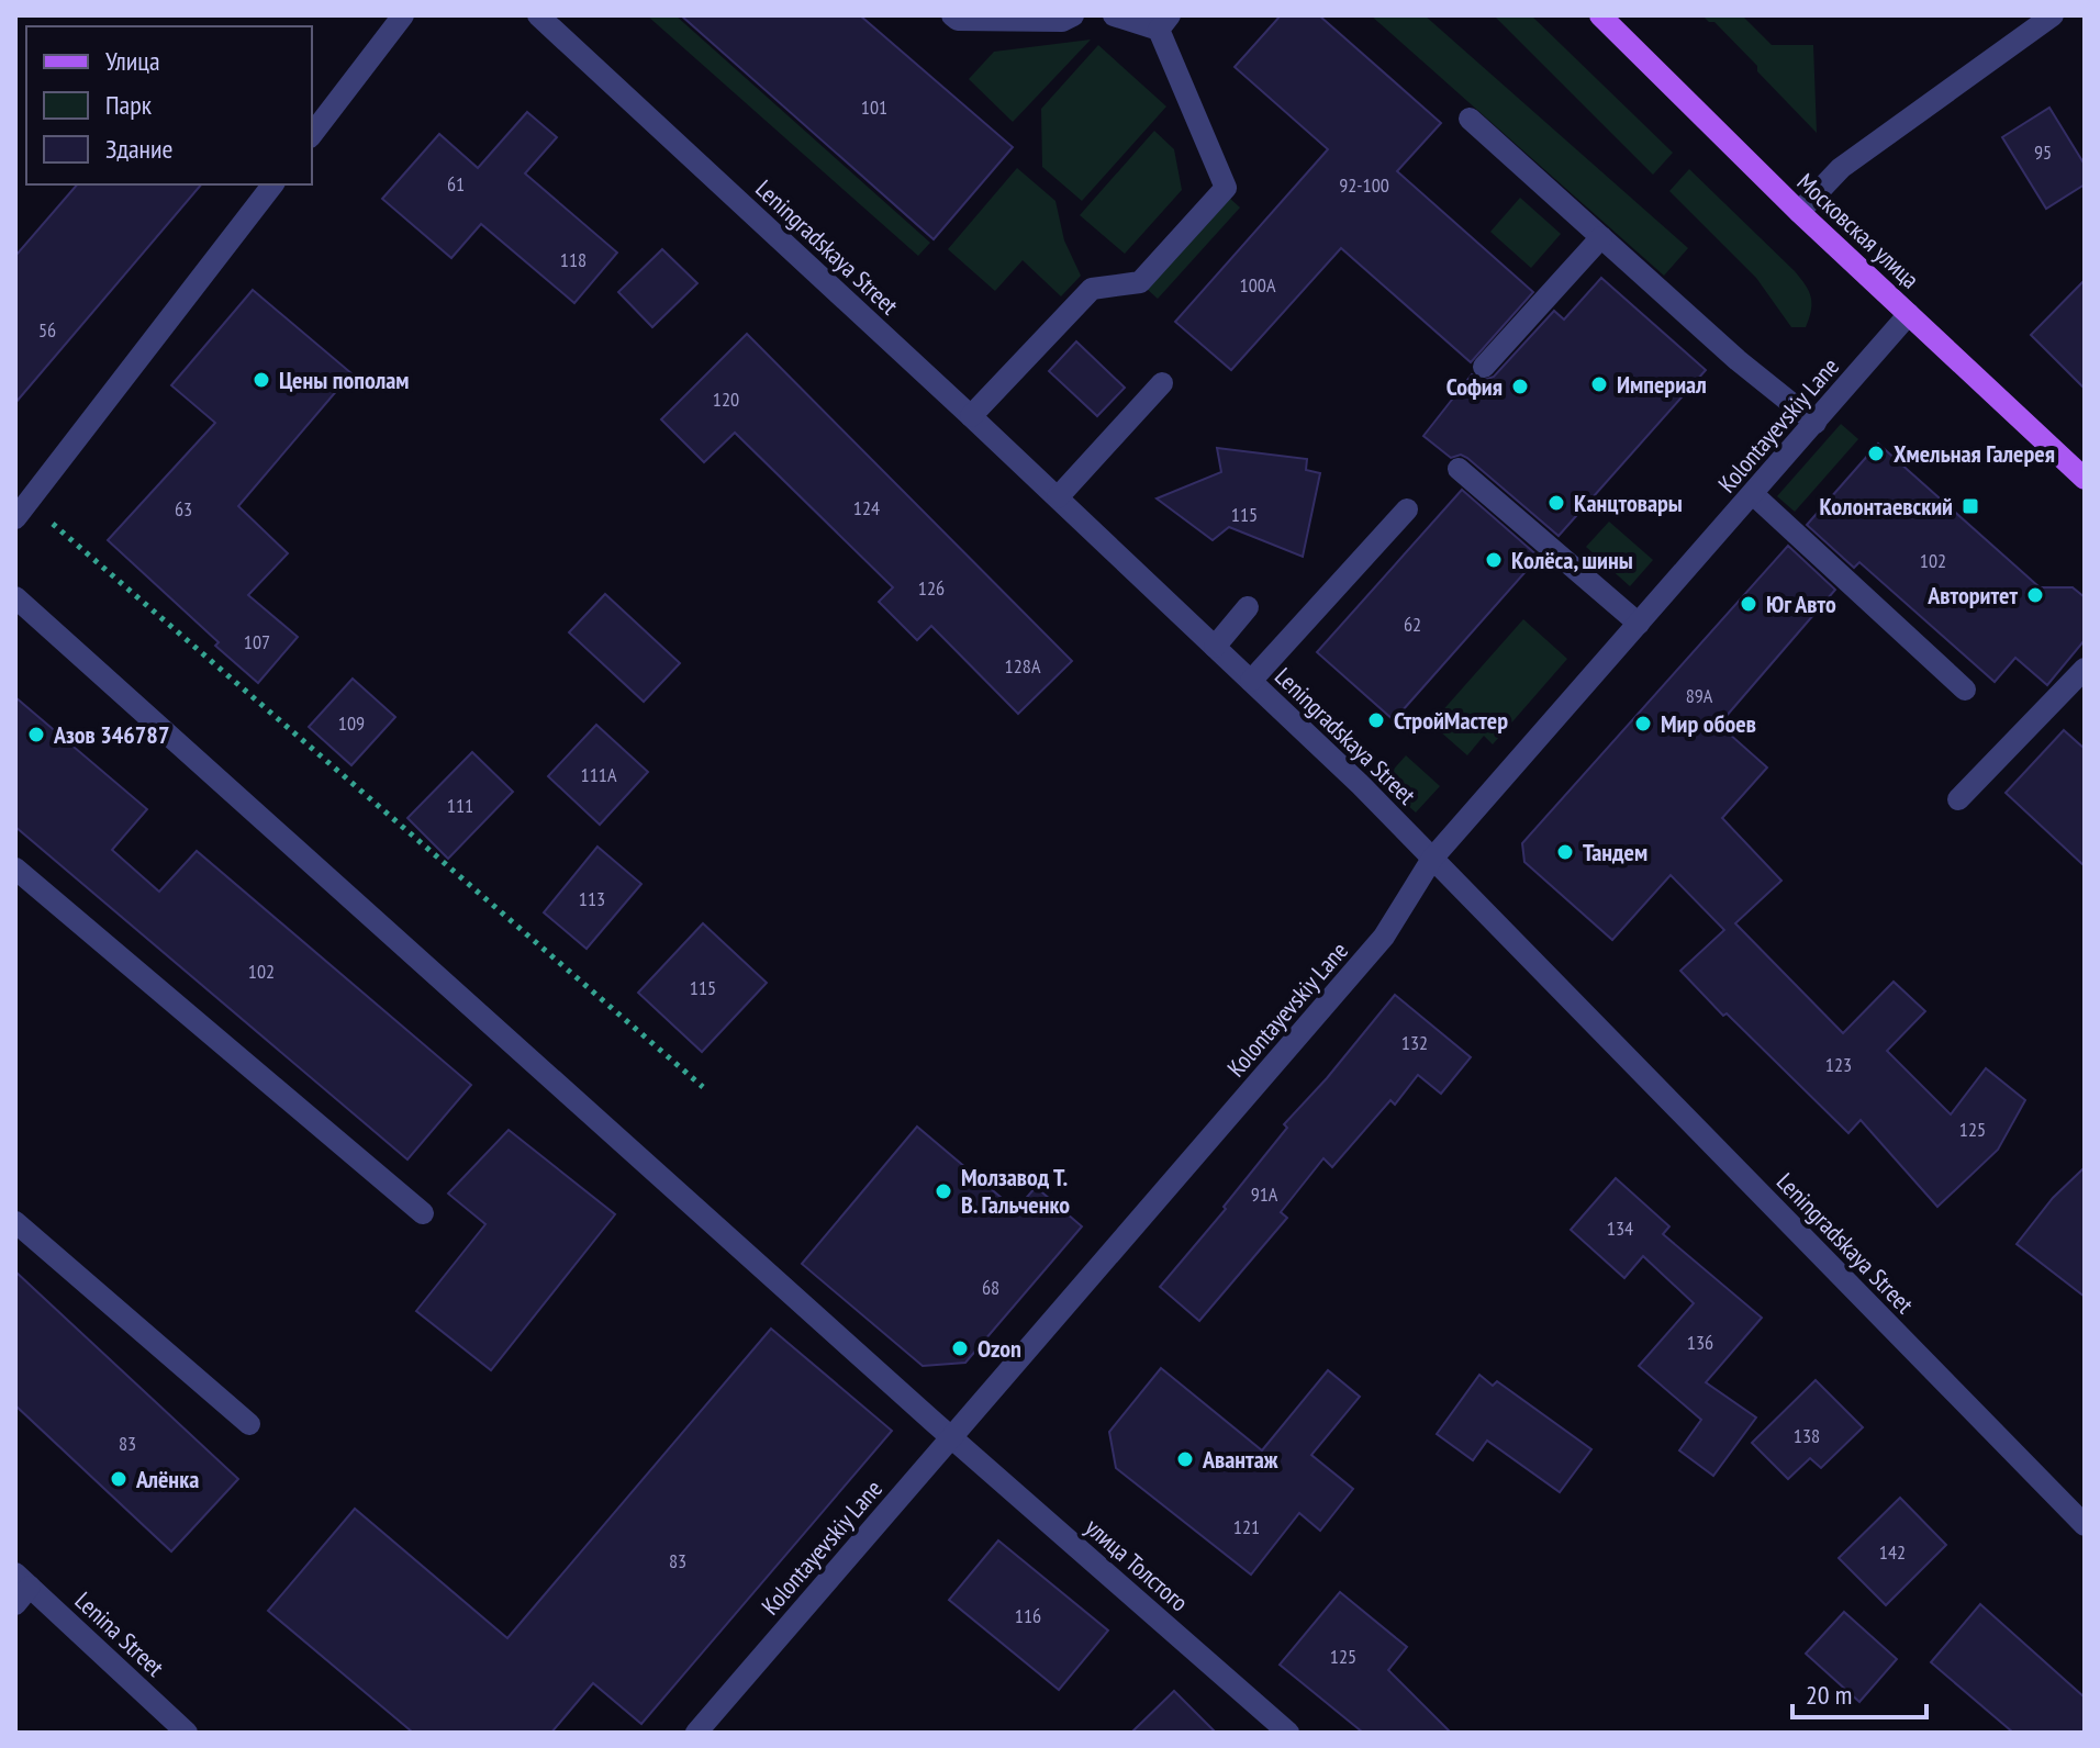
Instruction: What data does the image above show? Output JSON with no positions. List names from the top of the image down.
{
  "streets": {
    "main road": ["Московская улица"],
    "street": [
      "Leningradskaya Street",
      "Kolontayevskiy Lane",
      "улица Толстого",
      "Lenina Street"
    ]
  },
  "crossings": [
    ["Московская улица", "Kolontayevskiy Lane"],
    ["Leningradskaya Street", "Kolontayevskiy Lane"],
    ["Kolontayevskiy Lane", "улица Толстого"]
  ],
  "places": {
    "other": [
      "Цены пополам",
      "Империал",
      "София",
      "Хмельная Галерея",
      "Канцтовары",
      "Колёса, шины",
      "Авторитет",
      "Юг Авто",
      "СтройМастер",
      "Мир обоев",
      "Азов 346787",
      "Тандем",
      "Молзавод Т. В. Гальченко",
      "Ozon",
      "Авантаж",
      "Алёнка"
    ],
    "transit": ["Колонтаевский"]
  },
  "house_numbers": [
    "101",
    "95",
    "61",
    "92-100",
    "118",
    "100А",
    "56",
    "120",
    "124",
    "63",
    "115",
    "102",
    "126",
    "62",
    "107",
    "128А",
    "89А",
    "109",
    "111А",
    "111",
    "113",
    "102",
    "115",
    "132",
    "123",
    "125",
    "91А",
    "134",
    "68",
    "136",
    "138",
    "83",
    "121",
    "142",
    "83",
    "116",
    "125"
  ],
  "legend": ["Улица", "Парк", "Здание"],
  "scale_bar": "20 m"
}
